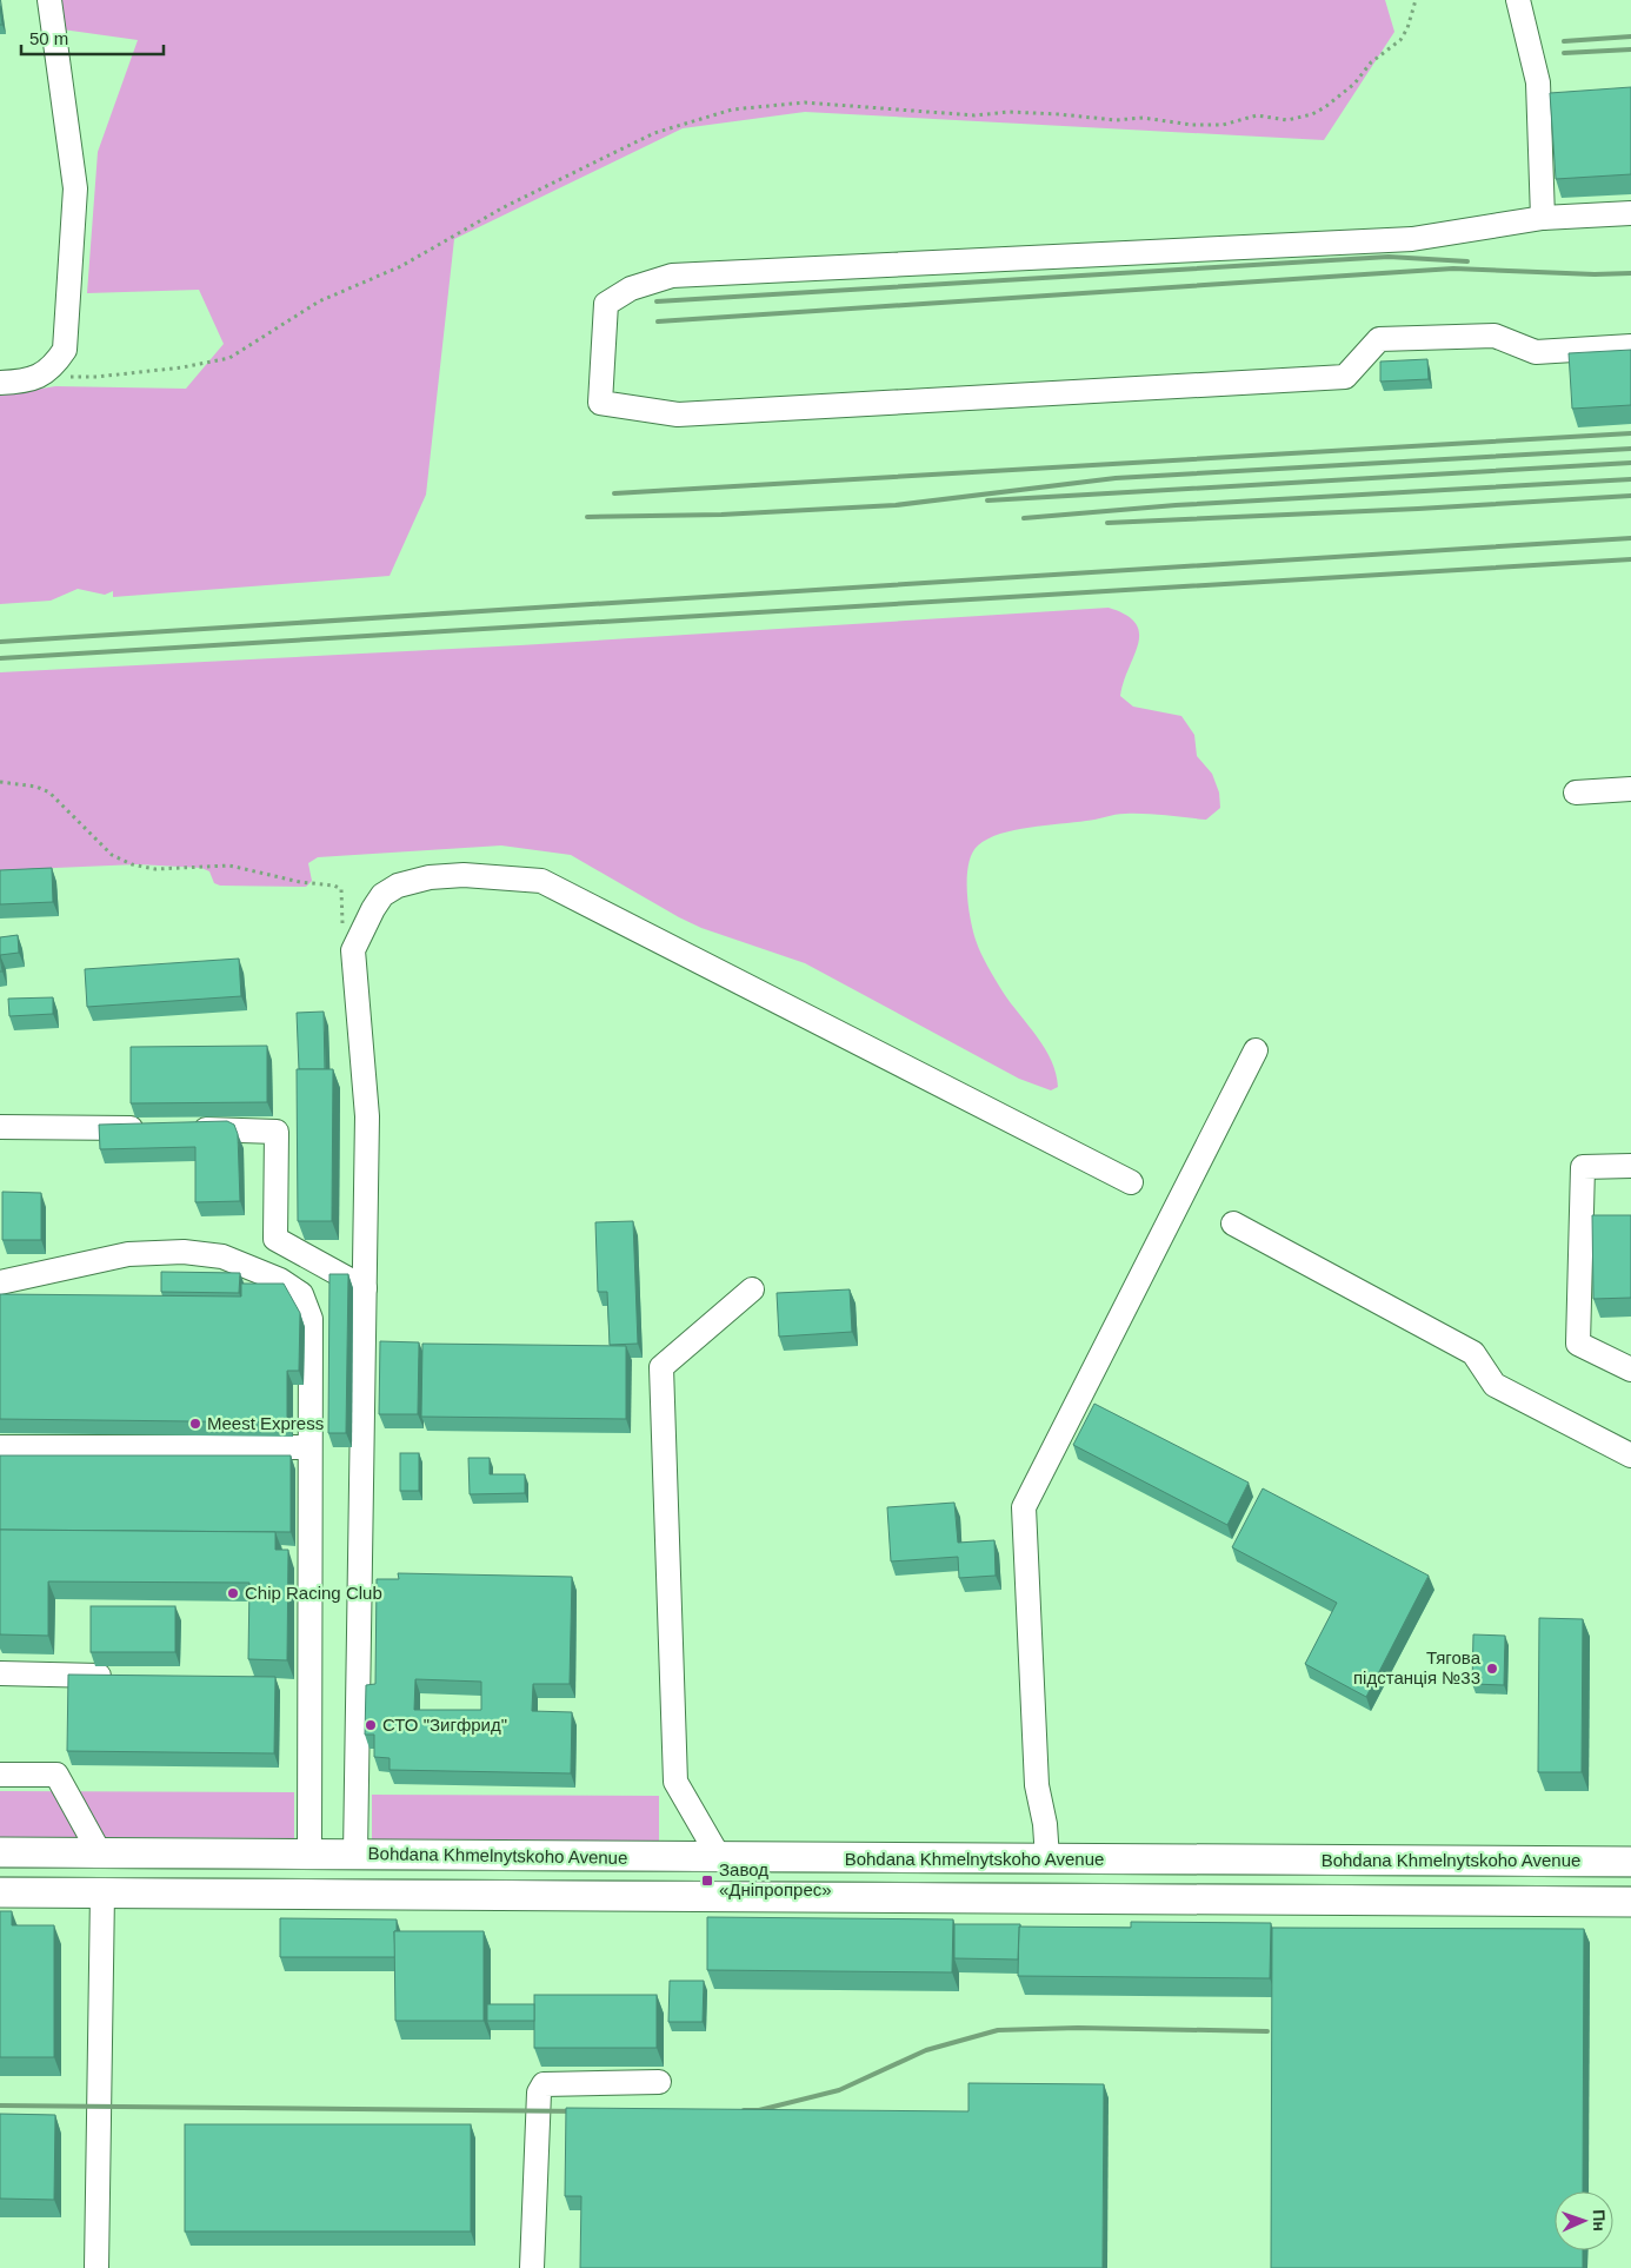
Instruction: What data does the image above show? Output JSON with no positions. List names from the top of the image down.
{
  "streets": {
    "main road": ["Bohdana Khmelnytskoho Avenue"]
  },
  "places": {
    "other": [
      "Meest Express",
      "Chip Racing Club",
      "Тягова пiдстанцiя №33",
      "СТО \"Зигфрид\""
    ],
    "transit": ["Завод «Дніпропрес»"]
  },
  "scale_bar": "50 m",
  "north": "right"
}
